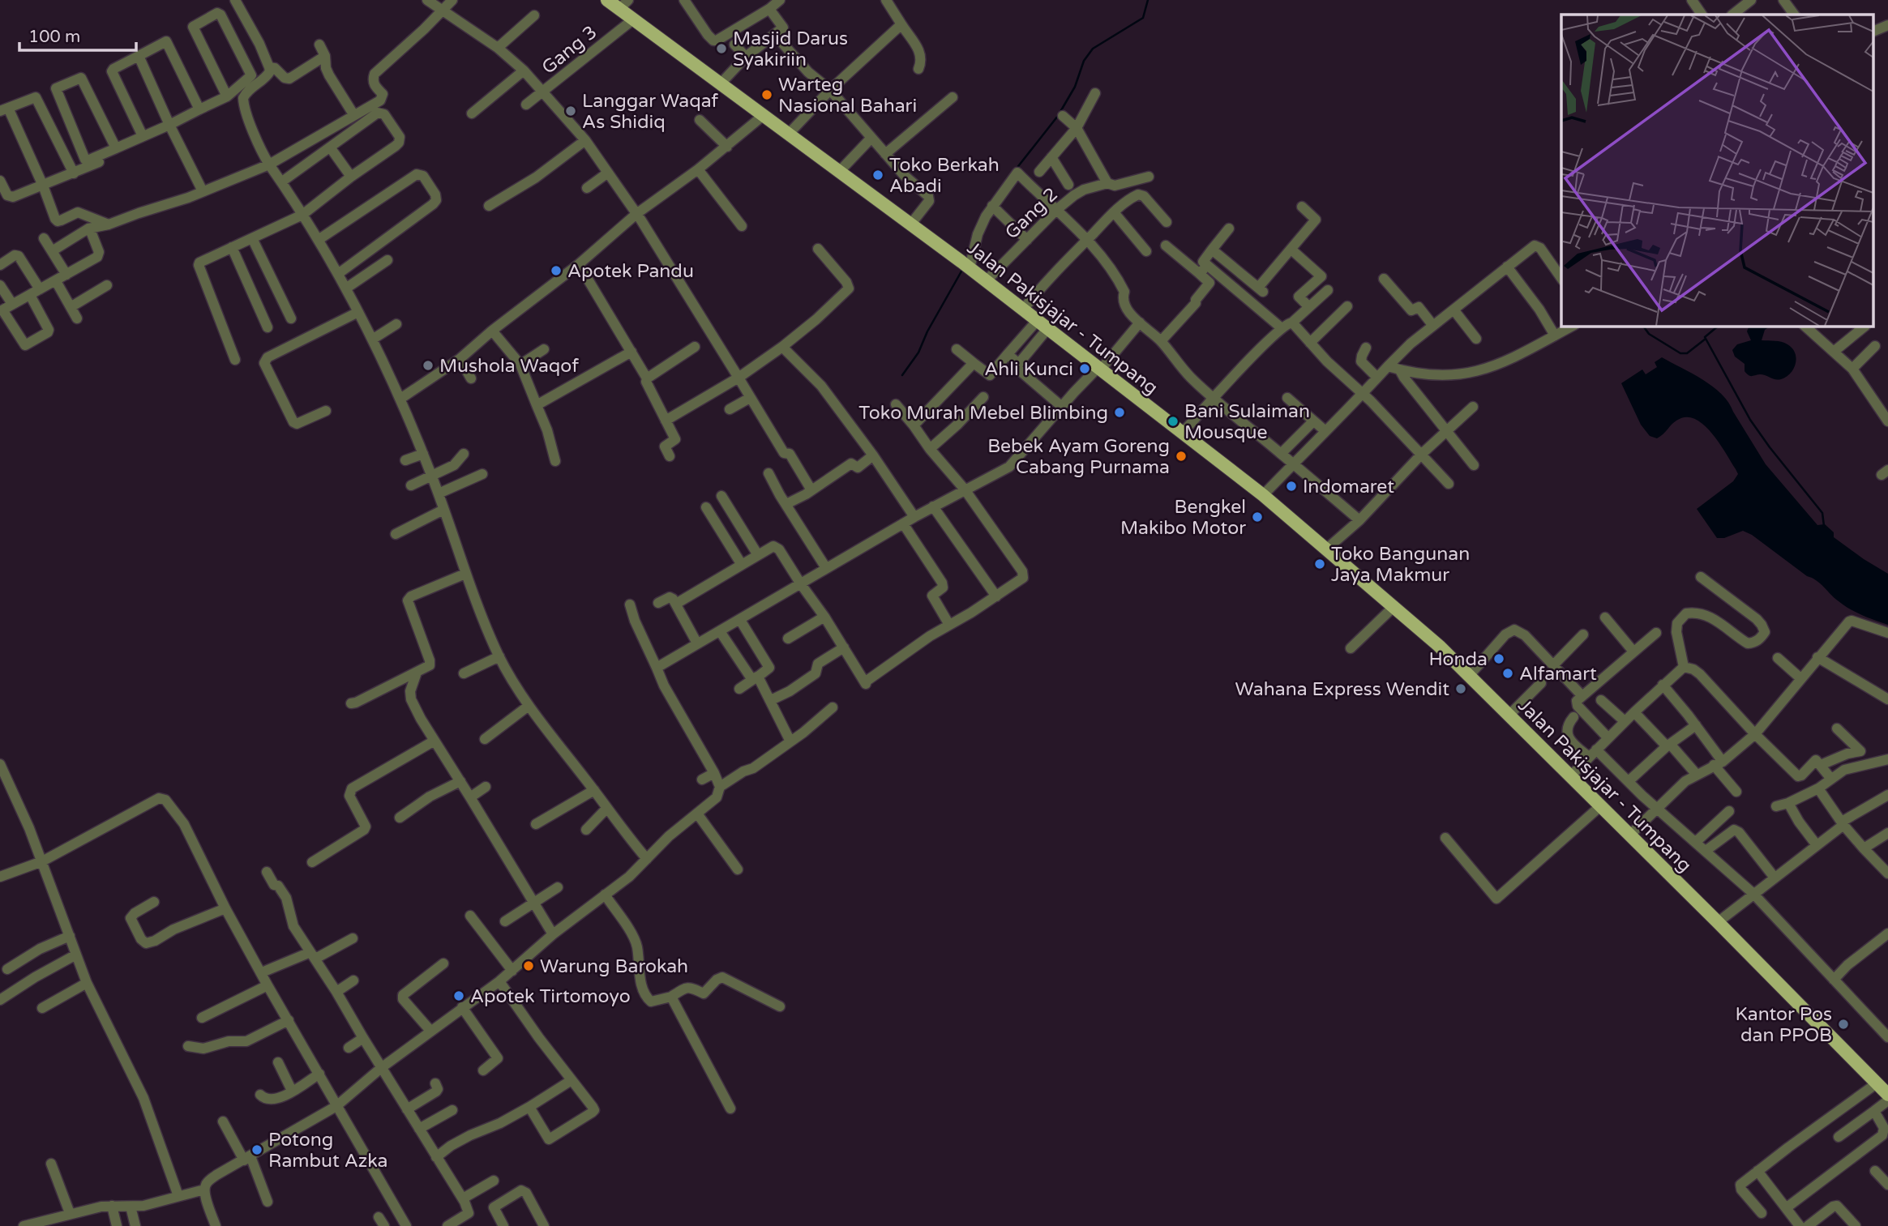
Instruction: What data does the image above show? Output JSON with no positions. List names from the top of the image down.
{
  "streets": {
    "main road": ["Jalan Pakisjajar - Tumpang"],
    "street": ["Gang 3", "Gang 2"]
  },
  "crossings": [
    ["Gang 3", "Jalan Pakisjajar - Tumpang"],
    ["Gang 2", "Jalan Pakisjajar - Tumpang"]
  ],
  "places": [
    "Masjid Darus Syakiriin",
    "Warteg Nasional Bahari",
    "Langgar Waqaf As Shidiq",
    "Toko Berkah Abadi",
    "Apotek Pandu",
    "Mushola Waqof",
    "Ahli Kunci",
    "Toko Murah Mebel Blimbing",
    "Bani Sulaiman Mousque",
    "Bebek Ayam Goreng Cabang Purnama",
    "Indomaret",
    "Bengkel Makibo Motor",
    "Toko Bangunan Jaya Makmur",
    "Honda",
    "Alfamart",
    "Wahana Express Wendit",
    "Warung Barokah",
    "Apotek Tirtomoyo",
    "Kantor Pos dan PPOB",
    "Potong Rambut Azka"
  ],
  "scale_bar": "100 m"
}
